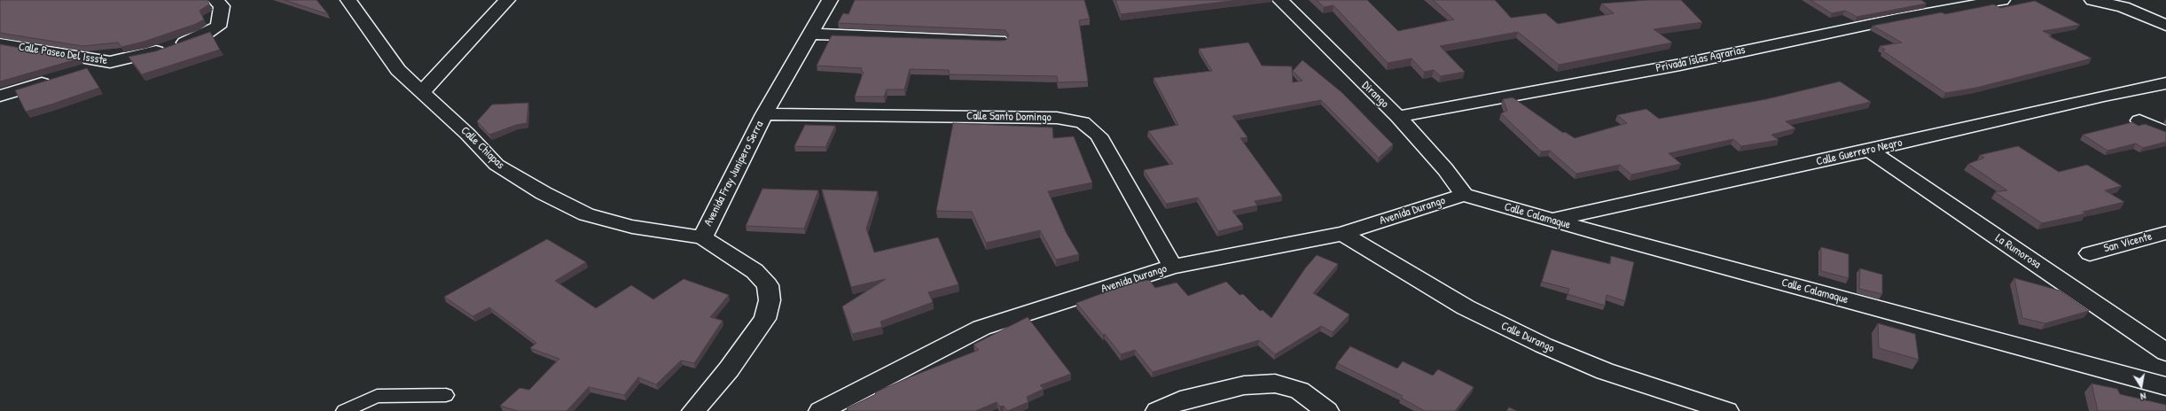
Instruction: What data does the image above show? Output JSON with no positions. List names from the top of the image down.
{
  "streets": {
    "street": [
      "Calle Paseo Del Issste",
      "Privada Islas Agrarias",
      "Dirango",
      "Calle Santo Domingo",
      "Calle Chiapas",
      "Calle Guerrero Negro",
      "Avenida Fray Junipero Serra",
      "Avenida Durango",
      "Calle Calamaque",
      "San Vicente",
      "La Rumorosa",
      "Calle Durango"
    ]
  },
  "crossings": [
    ["Privada Islas Agrarias", "Dirango"],
    ["Dirango", "Avenida Durango"],
    ["Dirango", "Calle Calamaque"],
    ["Calle Santo Domingo", "Avenida Fray Junipero Serra"],
    ["Calle Santo Domingo", "Avenida Durango"],
    ["Calle Chiapas", "Avenida Fray Junipero Serra"],
    ["Calle Guerrero Negro", "Calle Calamaque"],
    ["Calle Guerrero Negro", "La Rumorosa"],
    ["Avenida Durango", "Calle Calamaque"],
    ["Avenida Durango", "Calle Durango"]
  ],
  "north": "bottom"
}
